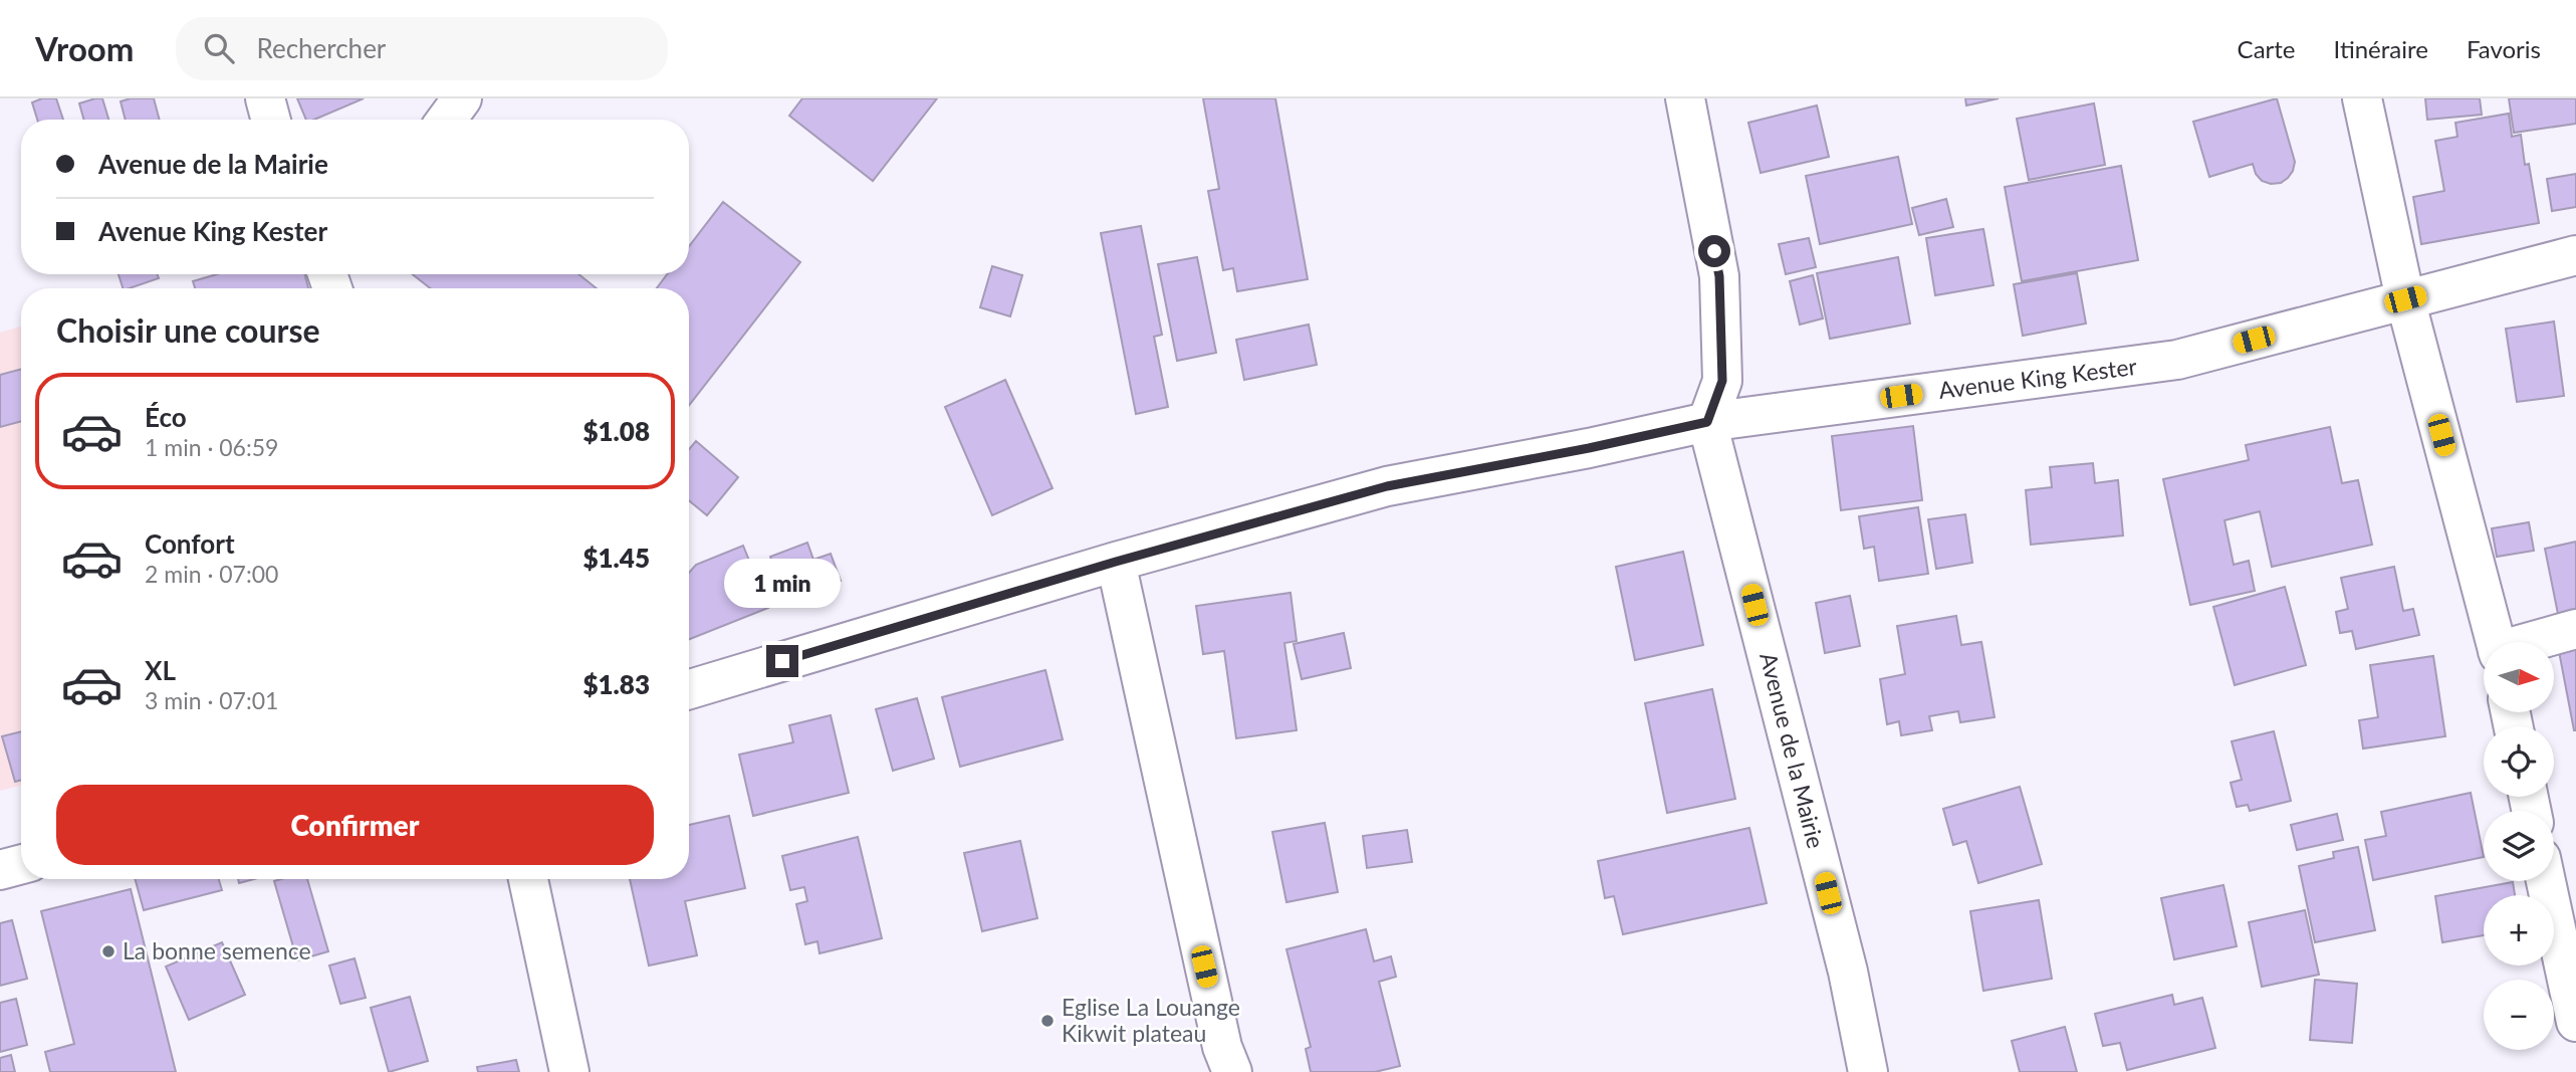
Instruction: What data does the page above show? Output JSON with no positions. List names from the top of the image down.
{
  "streets": {
    "street": ["Avenue King Kester", "Avenue de la Mairie"]
  },
  "crossings": [
    ["Avenue King Kester", "Avenue de la Mairie"]
  ],
  "places": ["La bonne semence", "Eglise La Louange Kikwit plateau"],
  "north": "right",
  "page": {
    "header": "Vroom",
    "search": "Rechercher",
    "nav": ["Carte", "Itinéraire", "Favoris"],
    "banner": ["Avenue de la Mairie", "Avenue King Kester"],
    "heading": "Choisir une course",
    "list": [
      {
        "name": "Éco",
        "note": "1 min · 06:59",
        "value": "$1.08"
      },
      {
        "name": "Confort",
        "note": "2 min · 07:00",
        "value": "$1.45"
      },
      {
        "name": "XL",
        "note": "3 min · 07:01",
        "value": "$1.83"
      }
    ],
    "bubble": "1 min",
    "map_buttons": ["+", "−"],
    "buttons": "Confirmer"
  }
}
